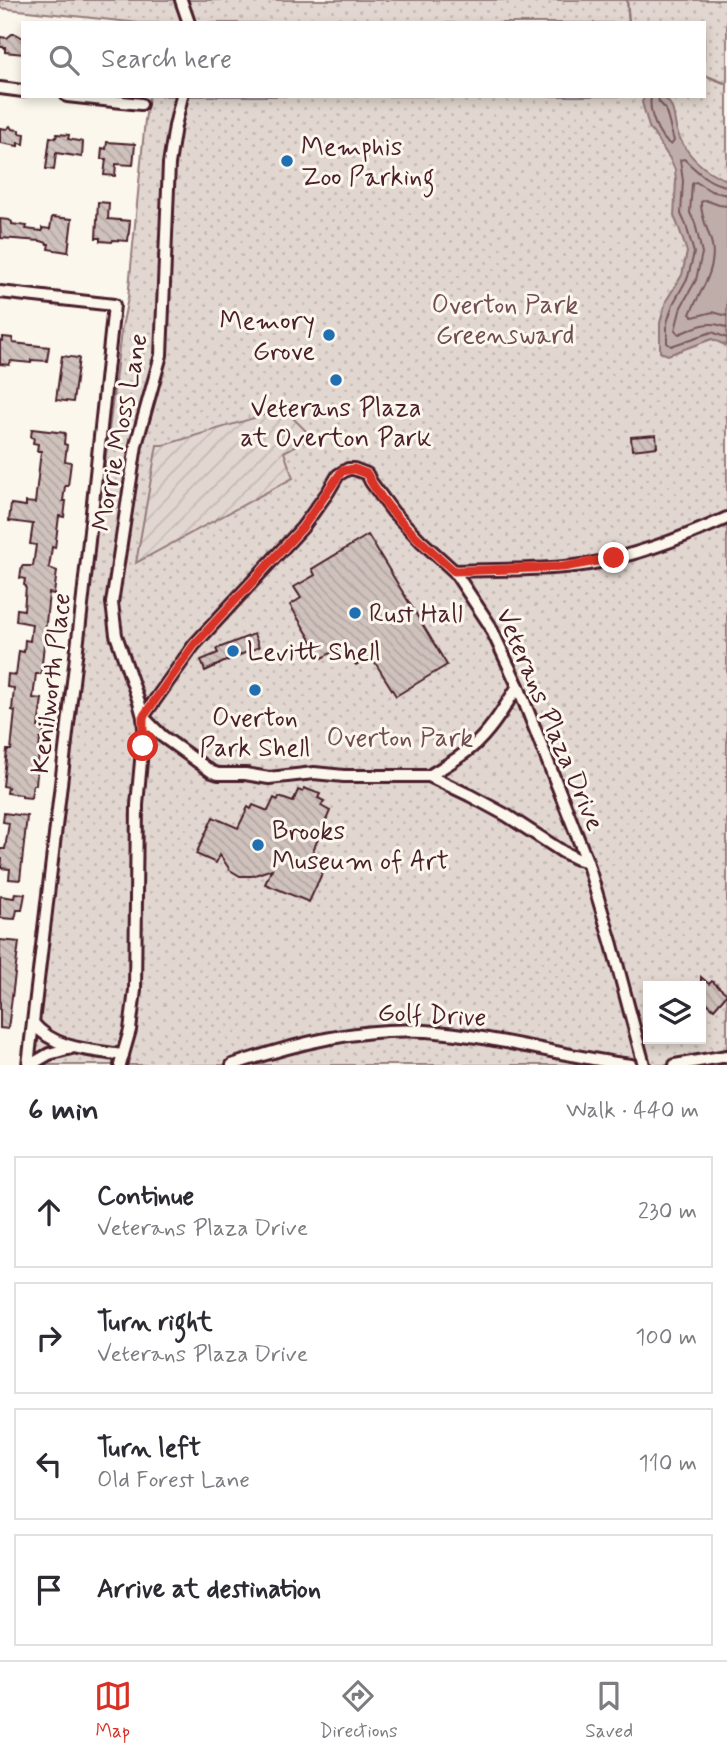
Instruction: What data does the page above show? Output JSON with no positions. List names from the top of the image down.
{
  "streets": {
    "street": [
      "Morrie Moss Lane",
      "Kenilworth Place",
      "Veterans Plaza Drive",
      "Golf Drive"
    ]
  },
  "crossings": [
    ["Morrie Moss Lane", "Veterans Plaza Drive"]
  ],
  "parks": ["Overton Park Greensward", "Overton Park"],
  "places": [
    "Memphis Zoo Parking",
    "Memory Grove",
    "Veterans Plaza at Overton Park",
    "Rust Hall",
    "Levitt Shell",
    "Overton Park Shell",
    "Brooks Museum of Art"
  ],
  "page": {
    "search": "Search here",
    "heading": ["6 min", "Walk · 440 m"],
    "list": [
      ["Continue", "Veterans Plaza Drive", "230 m"],
      ["Turn right", "Veterans Plaza Drive", "100 m"],
      ["Turn left", "Old Forest Lane", "110 m"],
      "Arrive at destination"
    ],
    "nav": ["Map", "Directions", "Saved"]
  }
}
